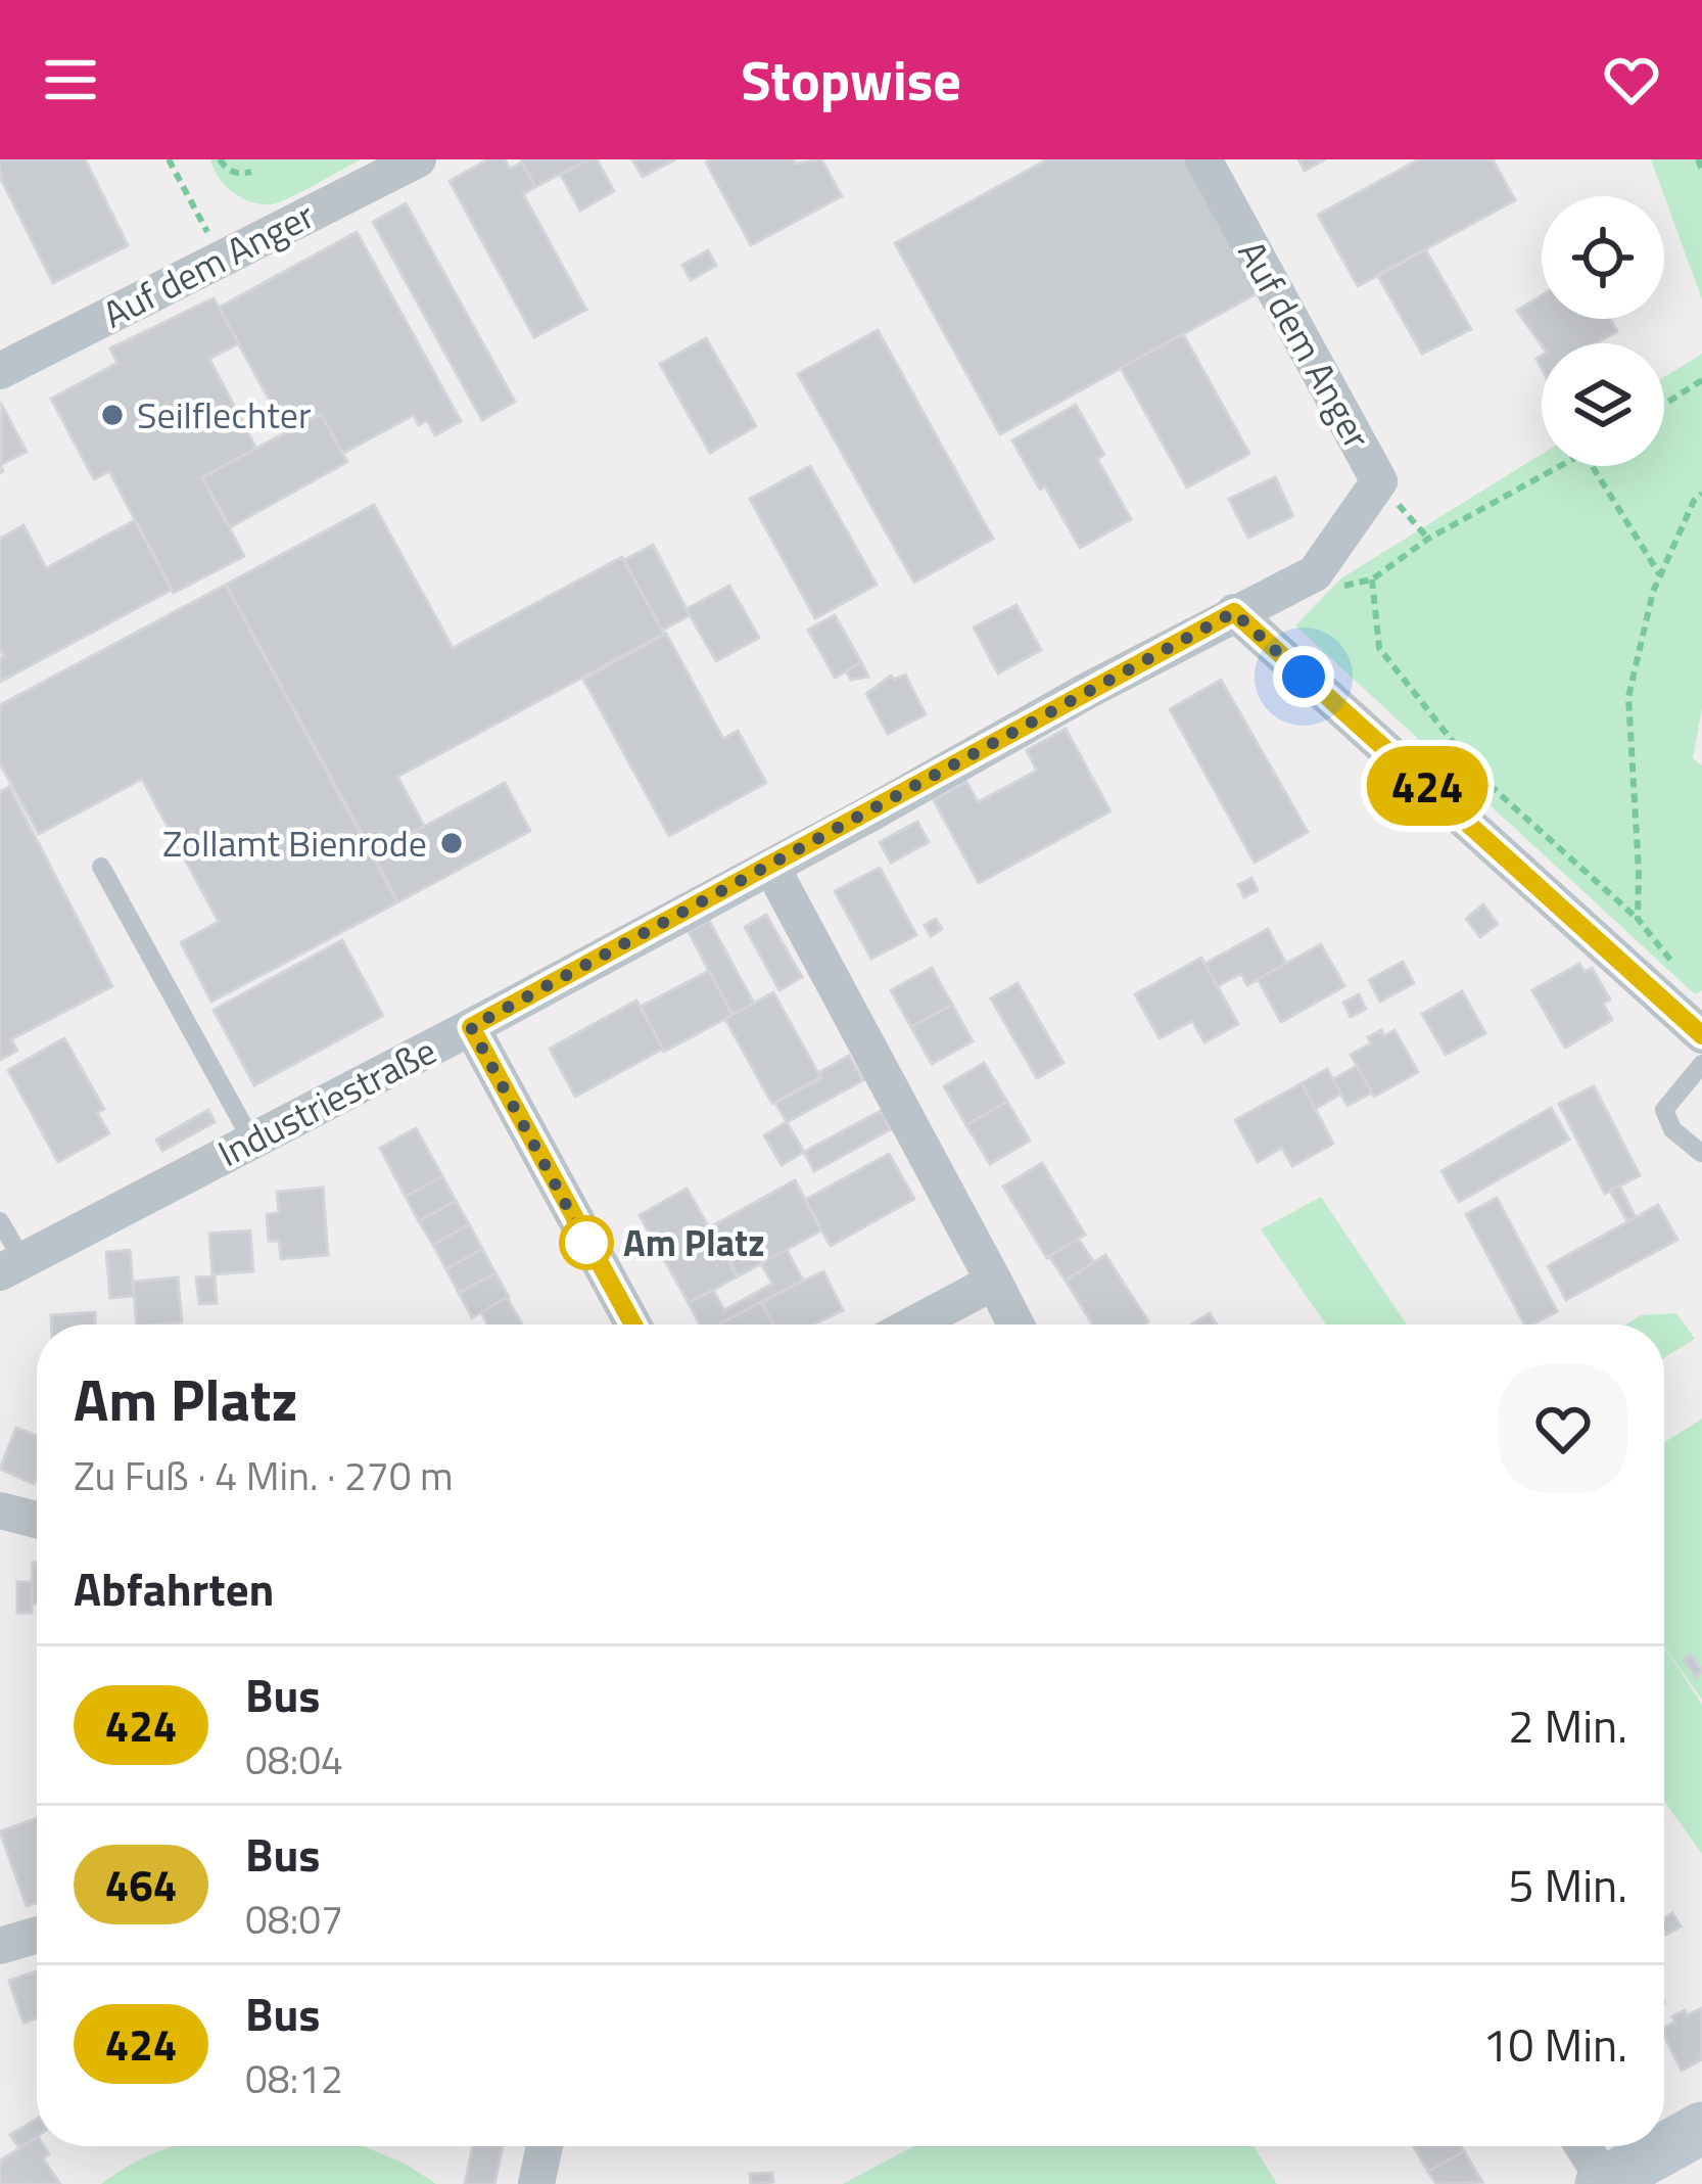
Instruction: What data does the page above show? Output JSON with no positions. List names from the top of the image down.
{
  "streets": {
    "street": ["Auf dem Anger", "Industriestraße"]
  },
  "crossings": [
    ["Auf dem Anger", "Industriestraße"]
  ],
  "places": ["Seilflechter", "Zollamt Bienrode", "Am Platz"],
  "lines": ["bus line 424"],
  "page": {
    "header": "Stopwise",
    "on_map": "424",
    "heading": [
      ["Am Platz", "Zu Fuß · 4 Min. · 270 m"],
      "Abfahrten"
    ],
    "list": [
      {
        "mark": "424",
        "name": "Bus",
        "note": "08:04",
        "value": "2 Min."
      },
      {
        "mark": "464",
        "name": "Bus",
        "note": "08:07",
        "value": "5 Min."
      },
      {
        "mark": "424",
        "name": "Bus",
        "note": "08:12",
        "value": "10 Min."
      }
    ]
  }
}
